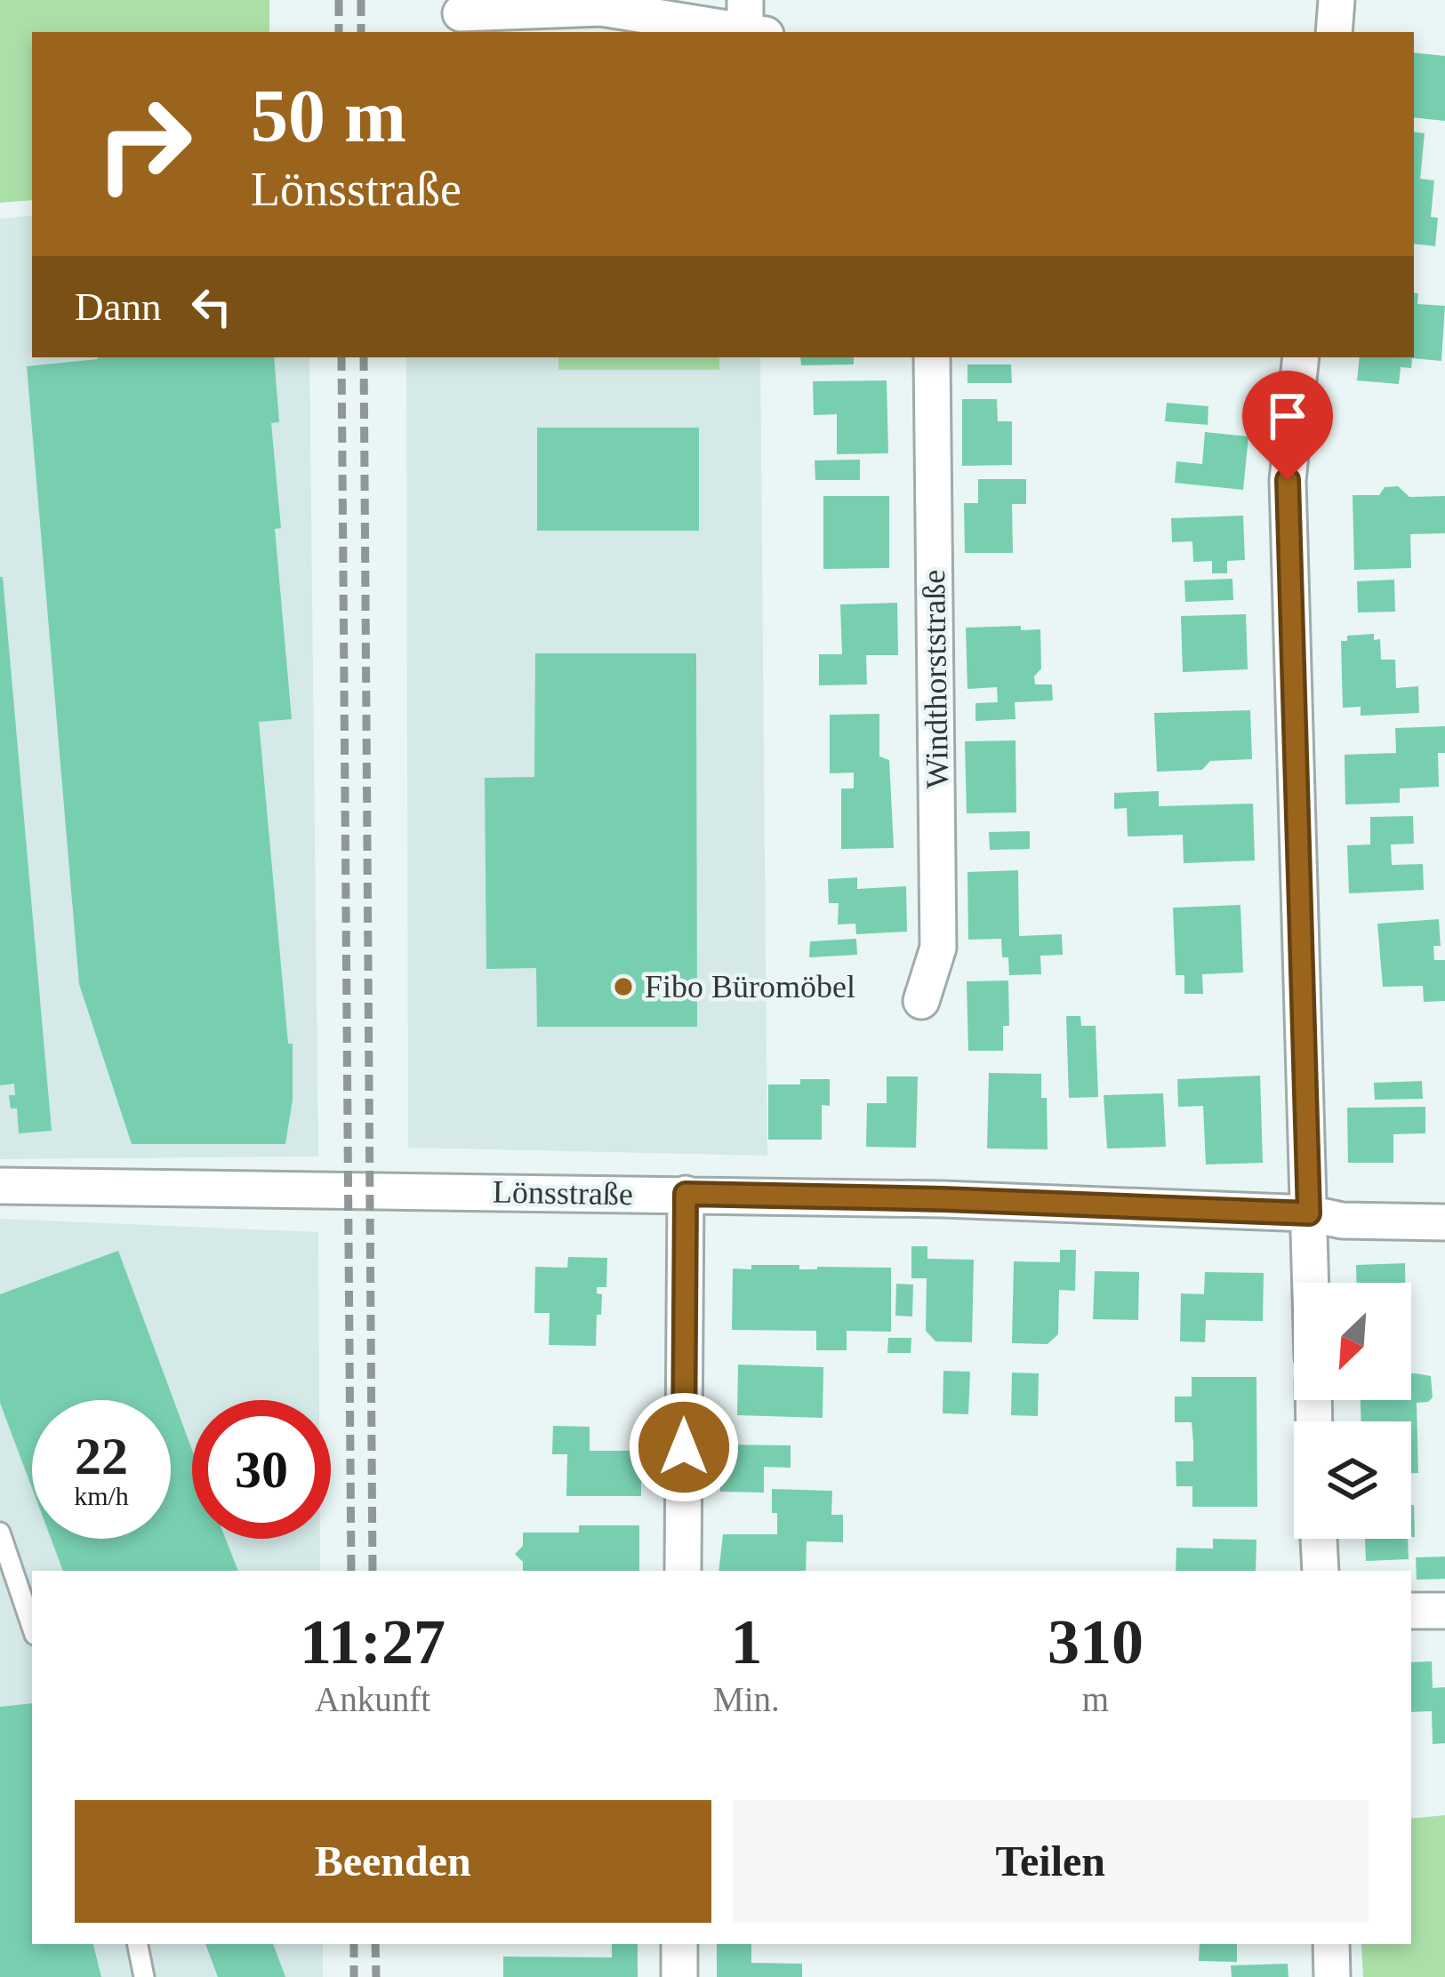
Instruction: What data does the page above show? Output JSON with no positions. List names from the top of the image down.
{
  "streets": {
    "street": ["Windthorststraße", "Lönsstraße"]
  },
  "places": ["Fibo Büromöbel"],
  "north": "bottom left",
  "page": {
    "turn": ["50 m", "Lönsstraße"],
    "then": "Dann",
    "speed": "22 km/h",
    "limit": "30",
    "eta": [
      "11:27",
      "Ankunft",
      "1",
      "Min.",
      "310",
      "m"
    ],
    "buttons": ["Beenden", "Teilen"]
  }
}
